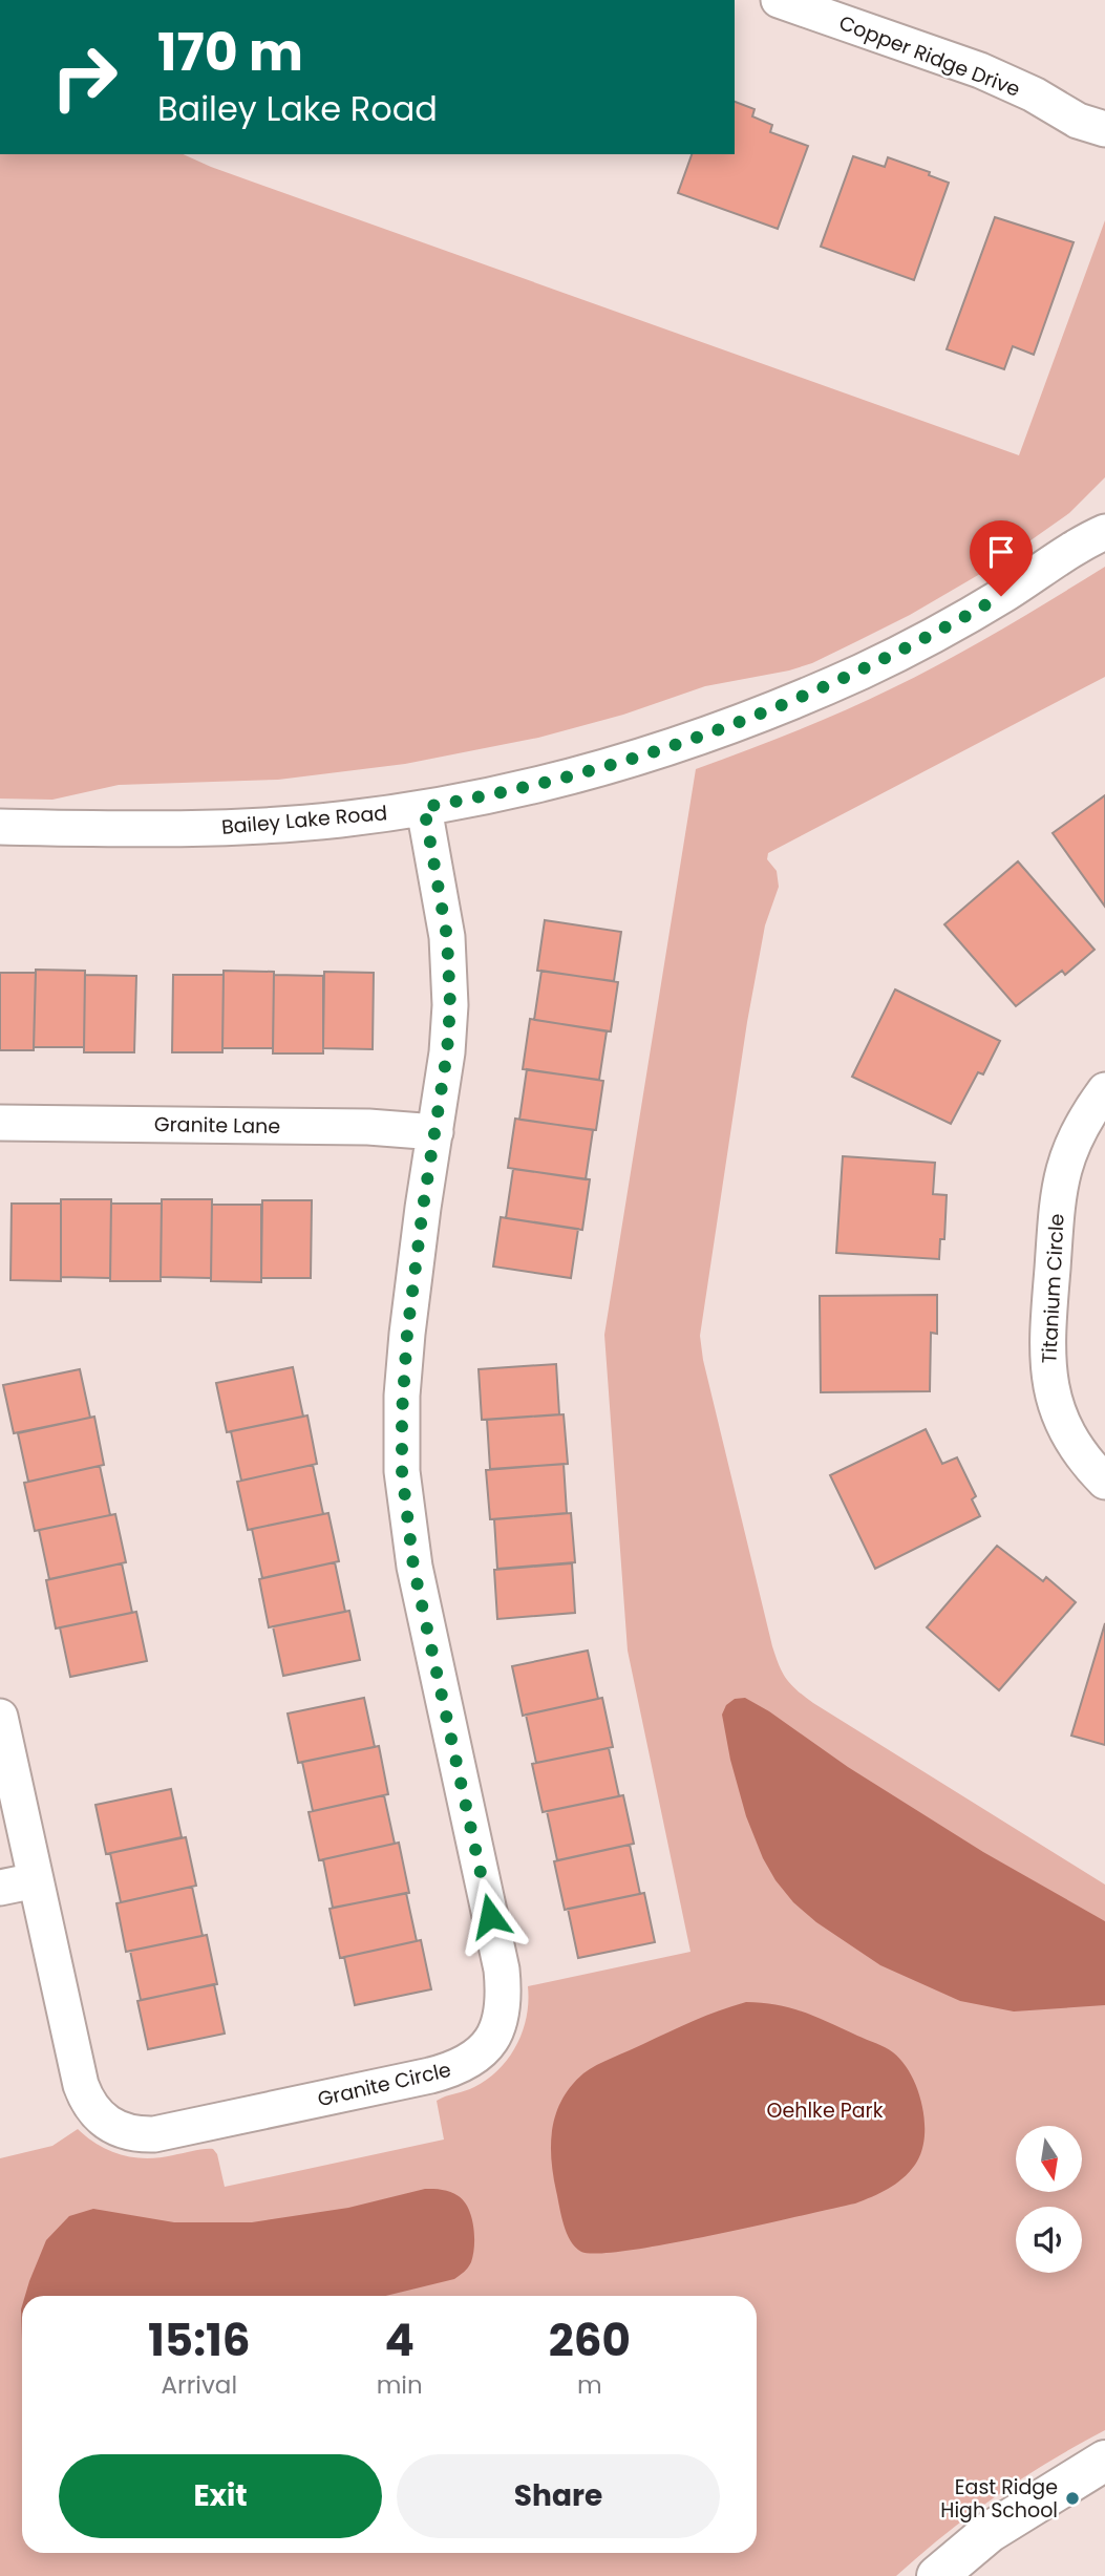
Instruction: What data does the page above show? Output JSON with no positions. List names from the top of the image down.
{
  "streets": {
    "street": [
      "Copper Ridge Drive",
      "Bailey Lake Road",
      "Granite Lane",
      "Titanium Circle",
      "Granite Circle"
    ]
  },
  "crossings": [
    ["Bailey Lake Road", "Granite Circle"],
    ["Granite Lane", "Granite Circle"]
  ],
  "parks": ["Oehlke Park"],
  "places": ["East Ridge High School"],
  "north": "bottom",
  "page": {
    "turn": ["170 m", "Bailey Lake Road"],
    "eta": [
      "15:16",
      "Arrival",
      "4",
      "min",
      "260",
      "m"
    ],
    "buttons": ["Exit", "Share"]
  }
}
